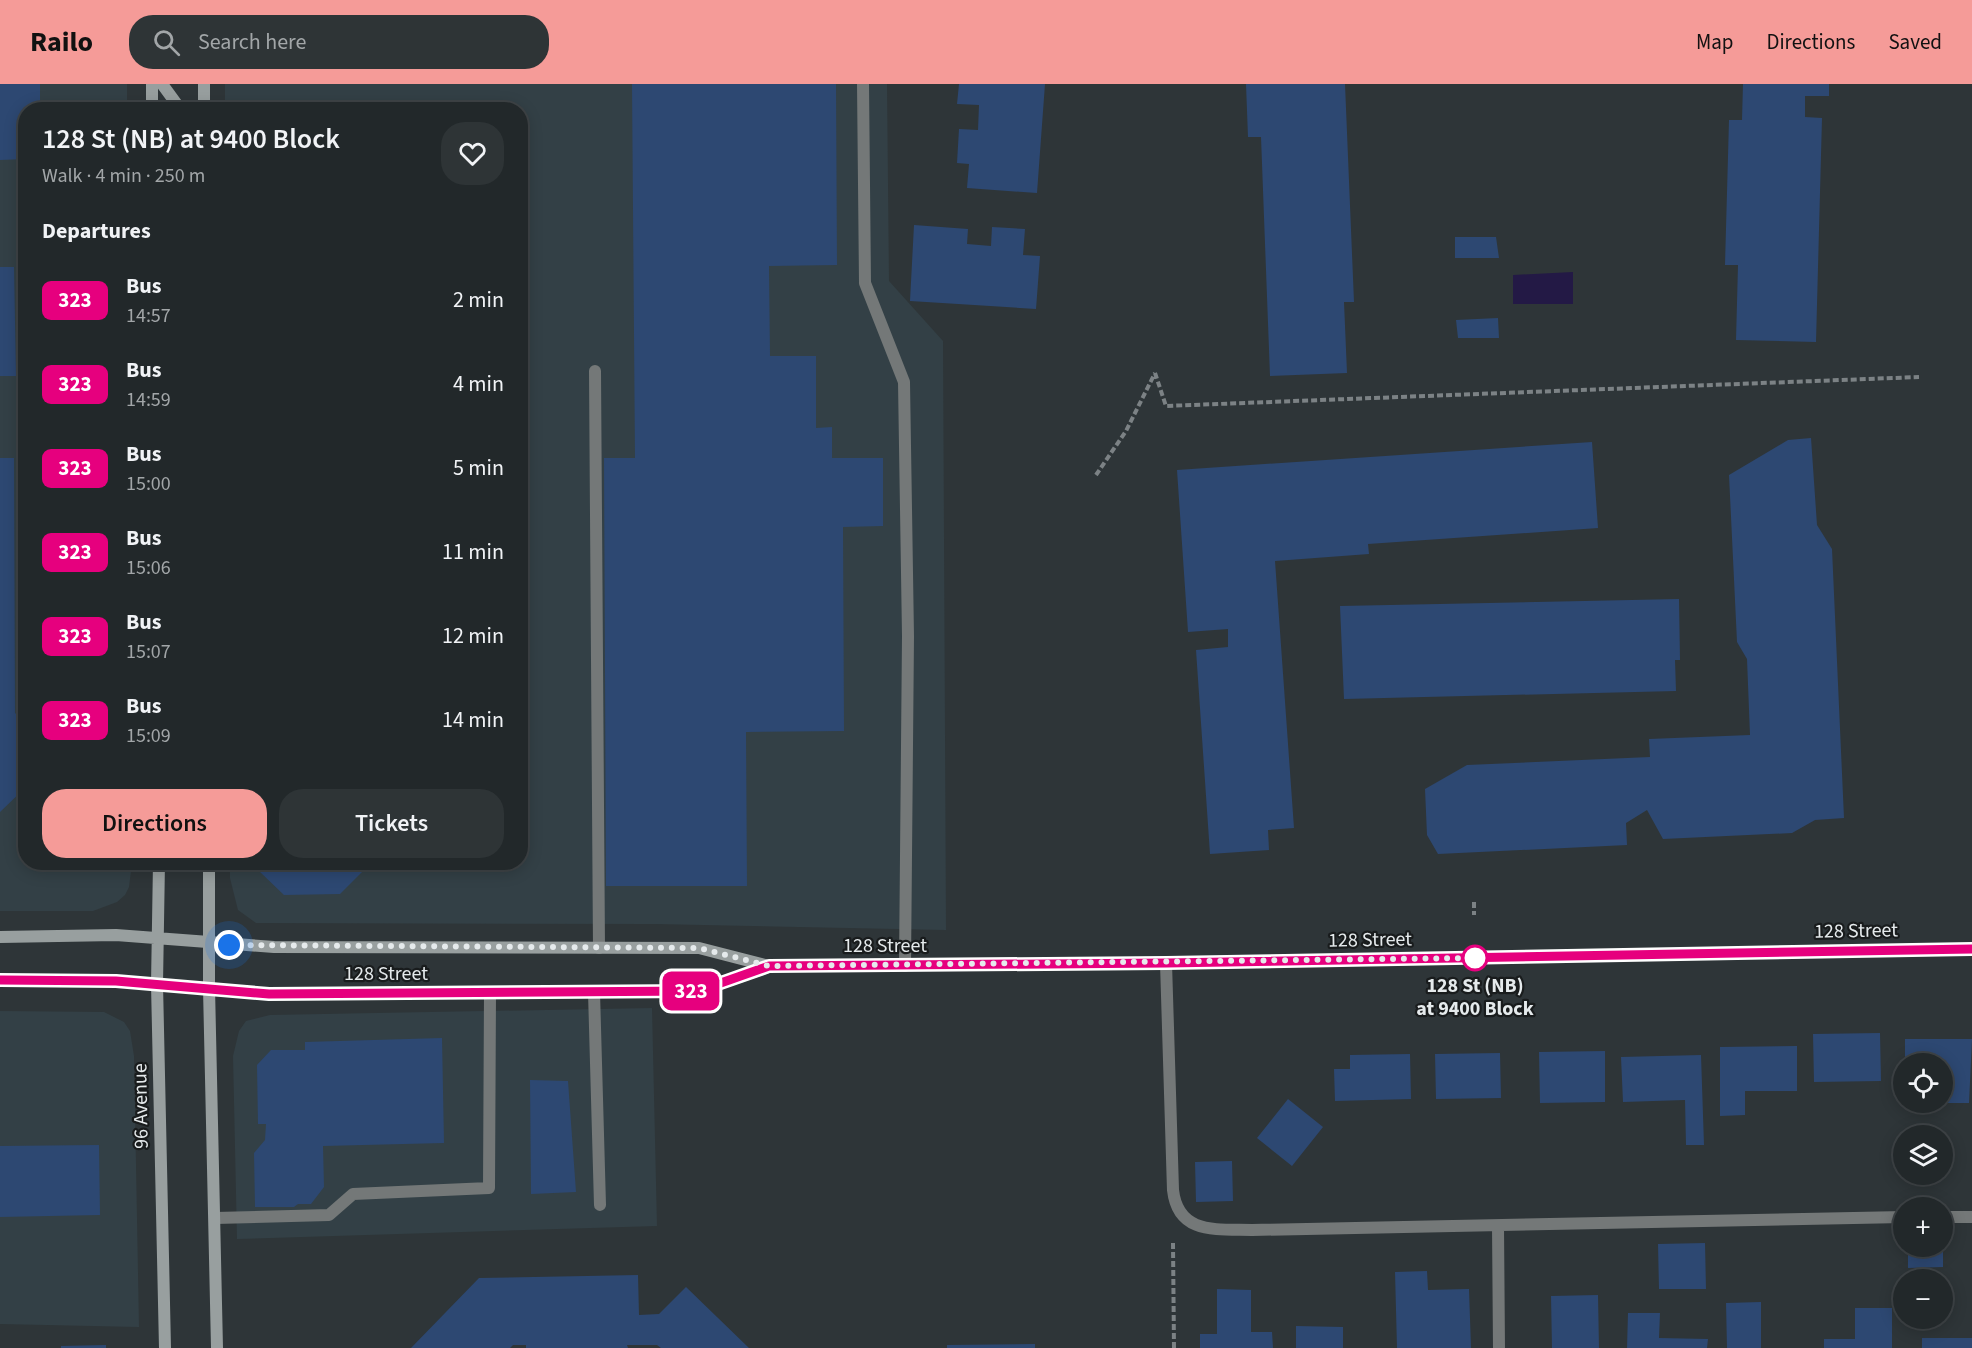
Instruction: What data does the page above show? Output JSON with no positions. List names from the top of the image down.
{
  "streets": {
    "main road": ["128 Street", "96 Avenue"]
  },
  "crossings": [
    ["128 Street", "96 Avenue"]
  ],
  "places": ["128 St (NB) at 9400 Block"],
  "lines": ["bus line 323"],
  "page": {
    "header": "Railo",
    "search": "Search here",
    "nav": ["Map", "Directions", "Saved"],
    "on_map": "323",
    "heading": [
      ["128 St (NB) at 9400 Block", "Walk · 4 min · 250 m"],
      "Departures"
    ],
    "list": [
      {
        "mark": "323",
        "name": "Bus",
        "note": "14:57",
        "value": "2 min"
      },
      {
        "mark": "323",
        "name": "Bus",
        "note": "14:59",
        "value": "4 min"
      },
      {
        "mark": "323",
        "name": "Bus",
        "note": "15:00",
        "value": "5 min"
      },
      {
        "mark": "323",
        "name": "Bus",
        "note": "15:06",
        "value": "11 min"
      },
      {
        "mark": "323",
        "name": "Bus",
        "note": "15:07",
        "value": "12 min"
      },
      {
        "mark": "323",
        "name": "Bus",
        "note": "15:09",
        "value": "14 min"
      }
    ],
    "buttons": ["Directions", "Tickets"],
    "map_buttons": ["+", "−"]
  }
}
